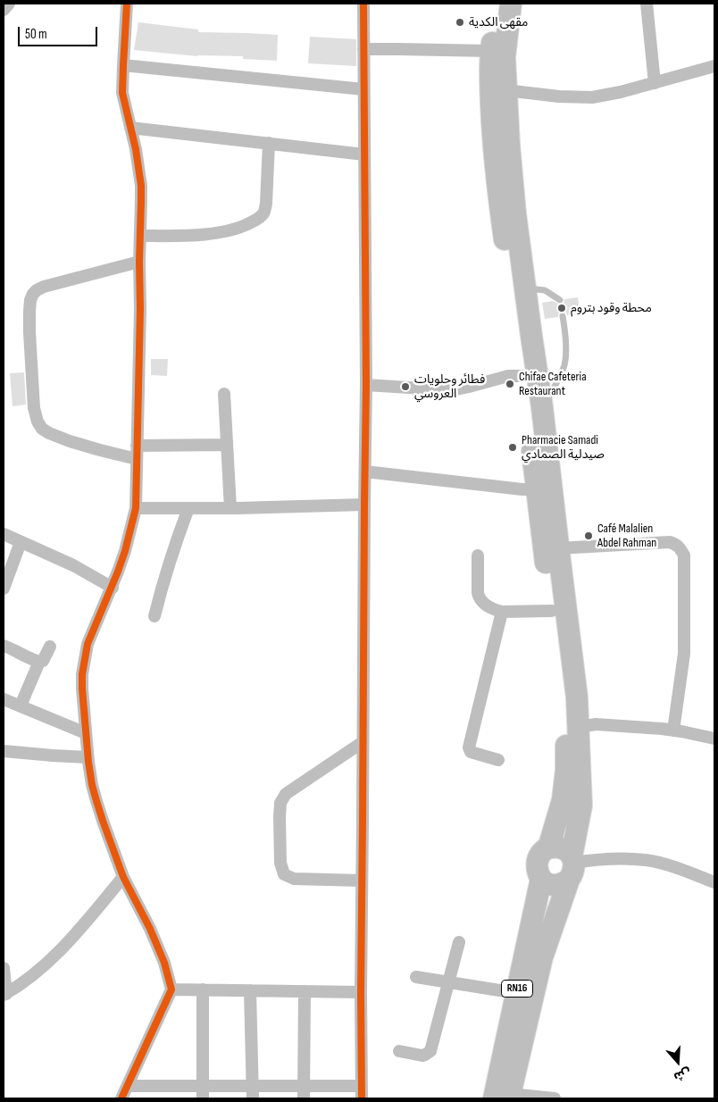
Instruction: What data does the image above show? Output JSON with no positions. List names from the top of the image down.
{
  "streets": {
    "highway": ["RN16"]
  },
  "places": [
    "مقهى الكدية",
    "محطة وقود بتروم",
    "Chifae Cafeteria Restaurant",
    "فطائر وحلويات العروسي",
    "Pharmacie Samadi صيدلية الصمادي",
    "Café Malalien Abdel Rahman"
  ],
  "scale_bar": "50 m",
  "north": "bottom"
}
